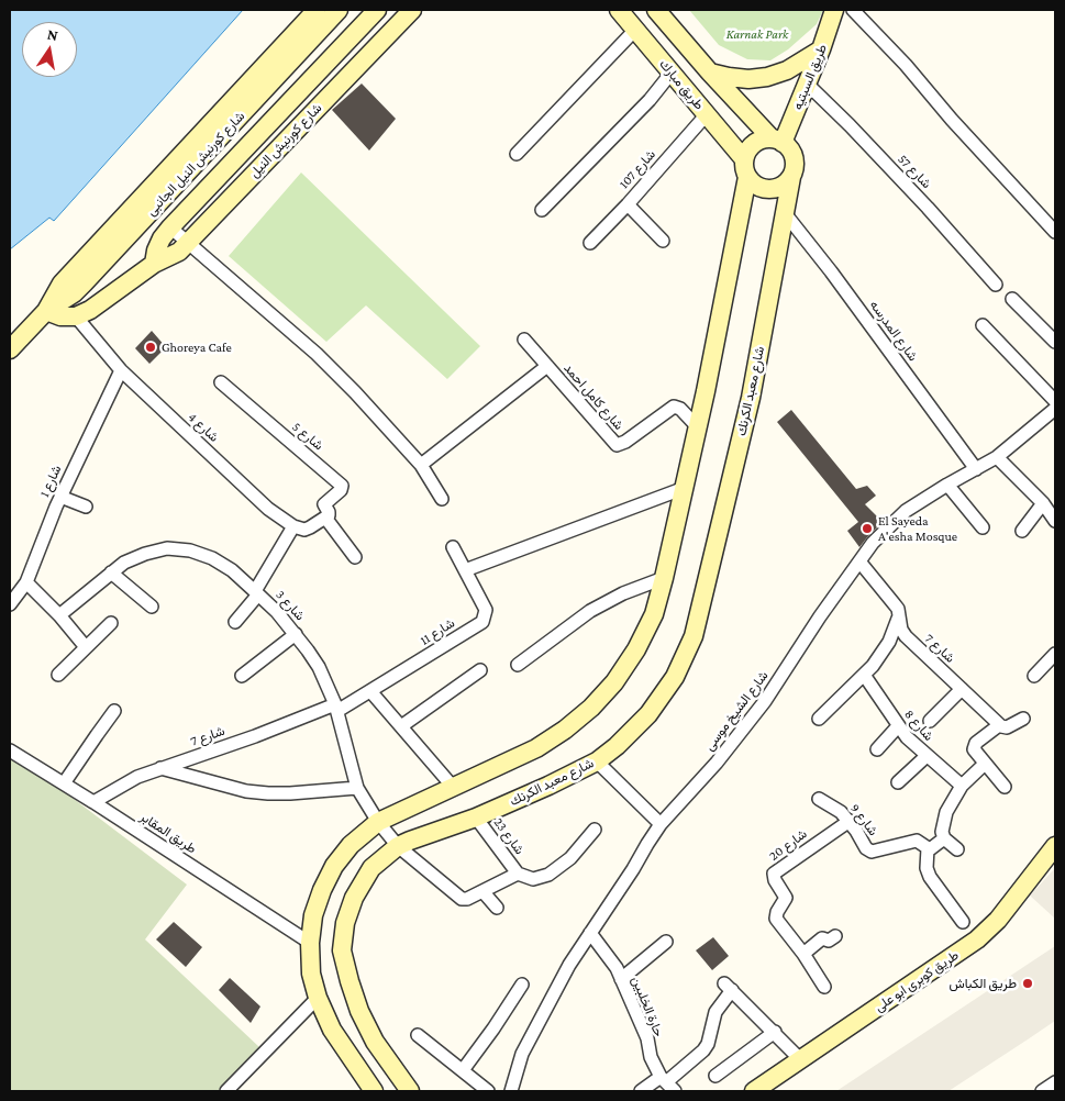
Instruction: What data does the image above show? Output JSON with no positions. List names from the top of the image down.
{
  "streets": {
    "street": [
      "طريق السبتيه",
      "طريق مبارك",
      "شارع كورنيش النيل",
      "شارع كورنيش النيل الجانبى",
      "شارع 107",
      "شارع 57",
      "شارع المدرسه",
      "شارع معبد الكرنك",
      "شارع كامل احمد",
      "شارع 4",
      "شارع 5",
      "شارع 1",
      "شارع 3",
      "شارع 11",
      "شارع 7",
      "شارع الشيخ موسى",
      "شارع 8",
      "شارع 9",
      "طريق المقابر",
      "شارع 23",
      "شارع 20",
      "طريق كوبرى ابو على",
      "حارة الخلبين"
    ]
  },
  "crossings": [
    ["طريق السبتيه", "طريق مبارك"],
    ["طريق السبتيه", "شارع 57"],
    ["طريق السبتيه", "شارع معبد الكرنك"],
    ["طريق مبارك", "شارع 107"],
    ["طريق مبارك", "شارع معبد الكرنك"],
    ["شارع كورنيش النيل", "شارع 4"],
    ["شارع المدرسه", "شارع معبد الكرنك"],
    ["شارع المدرسه", "شارع الشيخ موسى"],
    ["شارع معبد الكرنك", "شارع 3"],
    ["شارع معبد الكرنك", "شارع 23"],
    ["شارع 4", "شارع 1"],
    ["شارع 3", "شارع 11"],
    ["شارع 3", "شارع 7"],
    ["شارع 11", "شارع 7"],
    ["شارع 7", "شارع الشيخ موسى"],
    ["شارع 7", "طريق المقابر"],
    ["شارع الشيخ موسى", "حارة الخلبين"],
    ["شارع 9", "شارع 20"]
  ],
  "parks": ["Karnak Park"],
  "places": ["Ghoreya Cafe", "El Sayeda A'esha Mosque", "طريق الكباش"],
  "north": "top"
}
